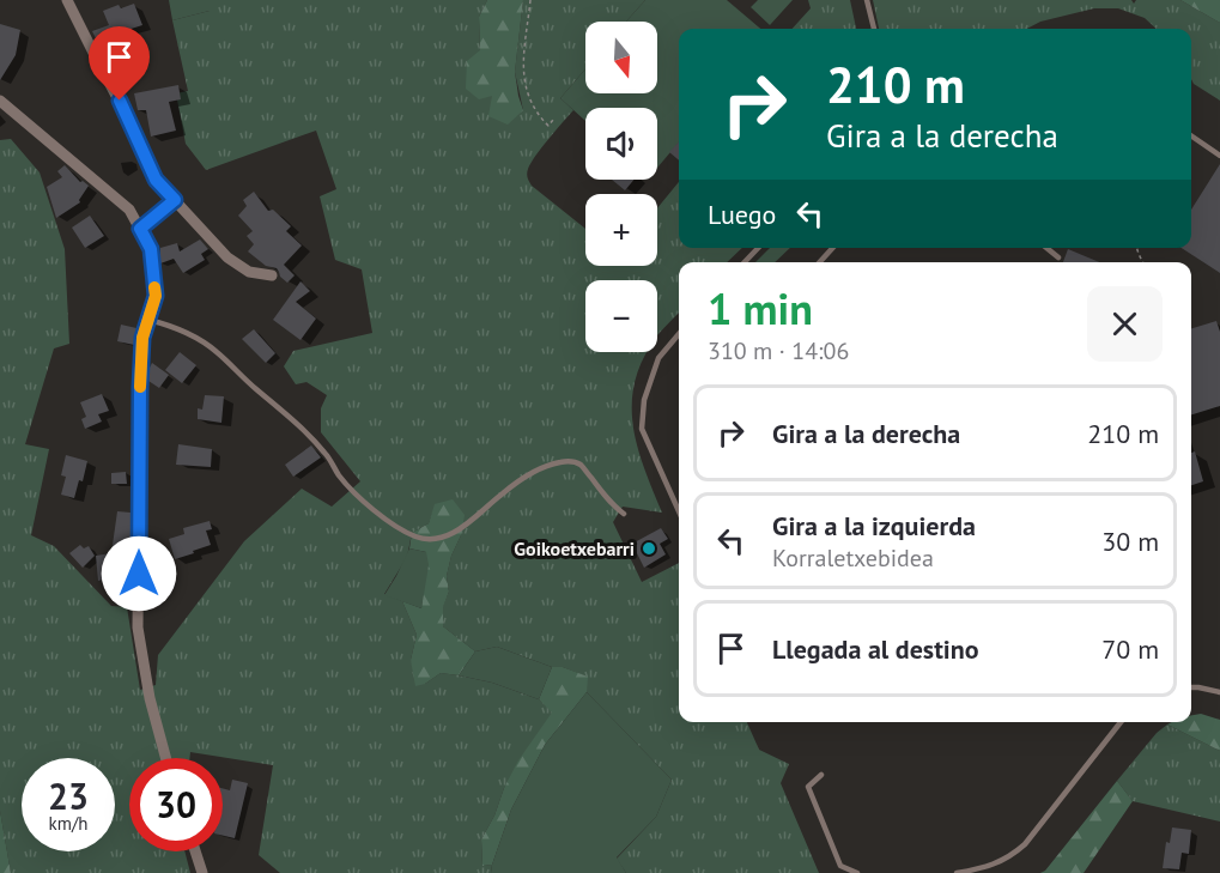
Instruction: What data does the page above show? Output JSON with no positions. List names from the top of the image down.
{
  "places": ["Goikoetxebarri"],
  "north": "bottom",
  "page": {
    "map_buttons": ["+", "−"],
    "turn": ["210 m", "Gira a la derecha"],
    "then": "Luego",
    "heading": ["1 min", "310 m · 14:06"],
    "list": [
      {
        "name": "Gira a la derecha",
        "value": "210 m"
      },
      {
        "name": "Gira a la izquierda",
        "note": "Korraletxebidea",
        "value": "30 m"
      },
      {
        "name": "Llegada al destino",
        "value": "70 m"
      }
    ],
    "speed": "23 km/h",
    "limit": "30"
  }
}
